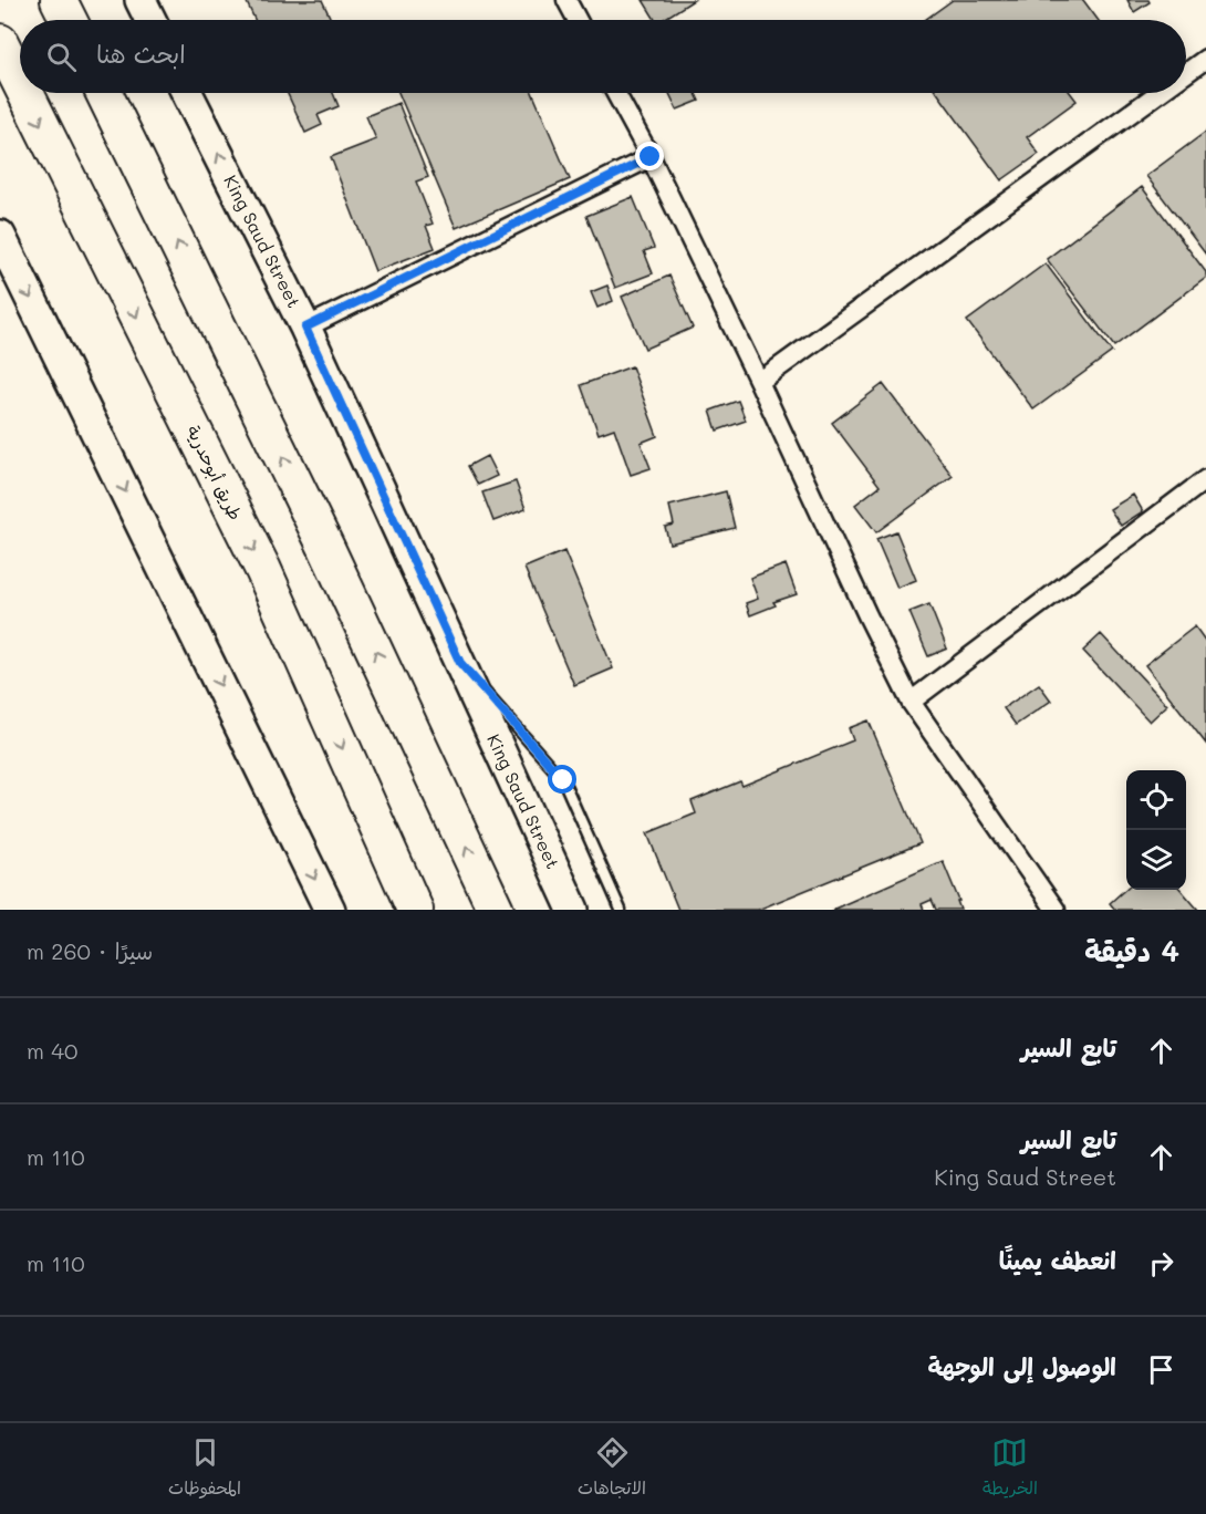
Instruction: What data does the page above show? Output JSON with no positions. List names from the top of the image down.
{
  "streets": {
    "highway": ["طريق أبوحدرية"],
    "main road": ["King Saud Street"]
  },
  "page": {
    "search": "ابحث هنا",
    "heading": ["4 دقيقة", "سيرًا · 260 m"],
    "list": [
      ["تابع السير", "40 m"],
      ["تابع السير", "King Saud Street", "110 m"],
      ["انعطف يمينًا", "110 m"],
      "الوصول إلى الوجهة"
    ],
    "nav": ["الخريطة", "الاتجاهات", "المحفوظات"]
  }
}
